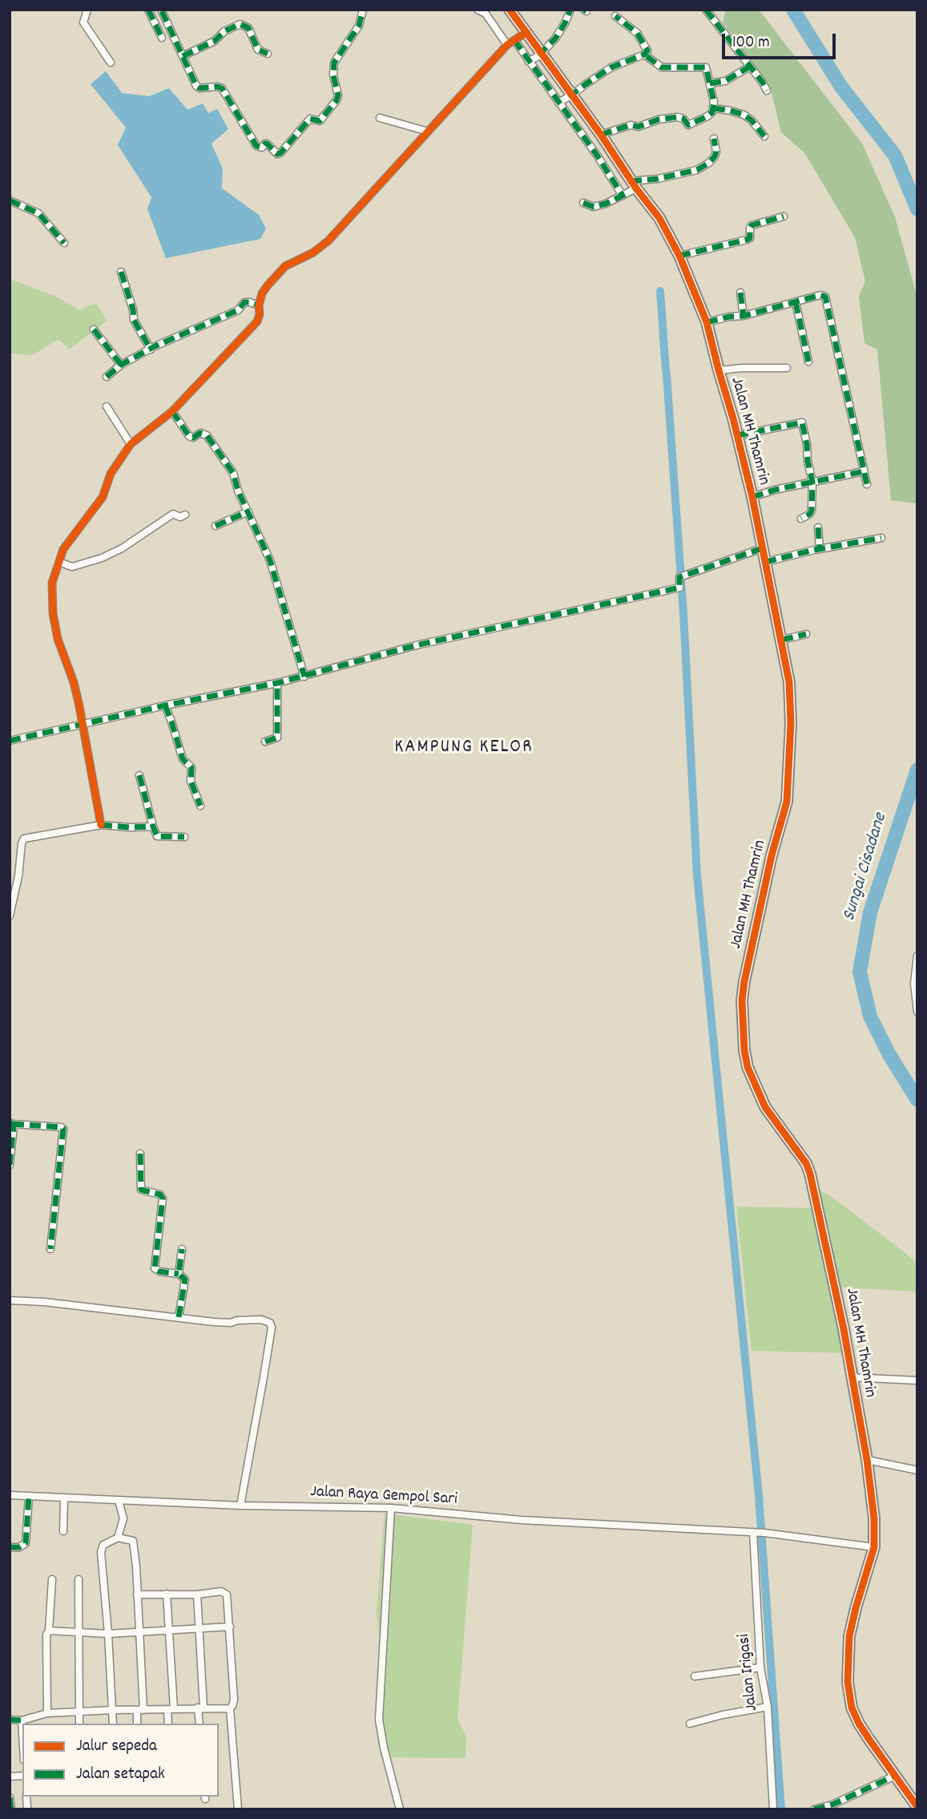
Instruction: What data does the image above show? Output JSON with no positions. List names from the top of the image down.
{
  "streets": {
    "street": ["Jalan MH Thamrin", "Jalan Raya Gempol Sari", "Jalan Irigasi"]
  },
  "crossings": [
    ["Jalan MH Thamrin", "Jalan Raya Gempol Sari"],
    ["Jalan Raya Gempol Sari", "Jalan Irigasi"]
  ],
  "districts": ["KAMPUNG KELOR"],
  "water": ["Sungai Cisadane"],
  "legend": ["Jalur sepeda", "Jalan setapak"],
  "scale_bar": "100 m"
}
